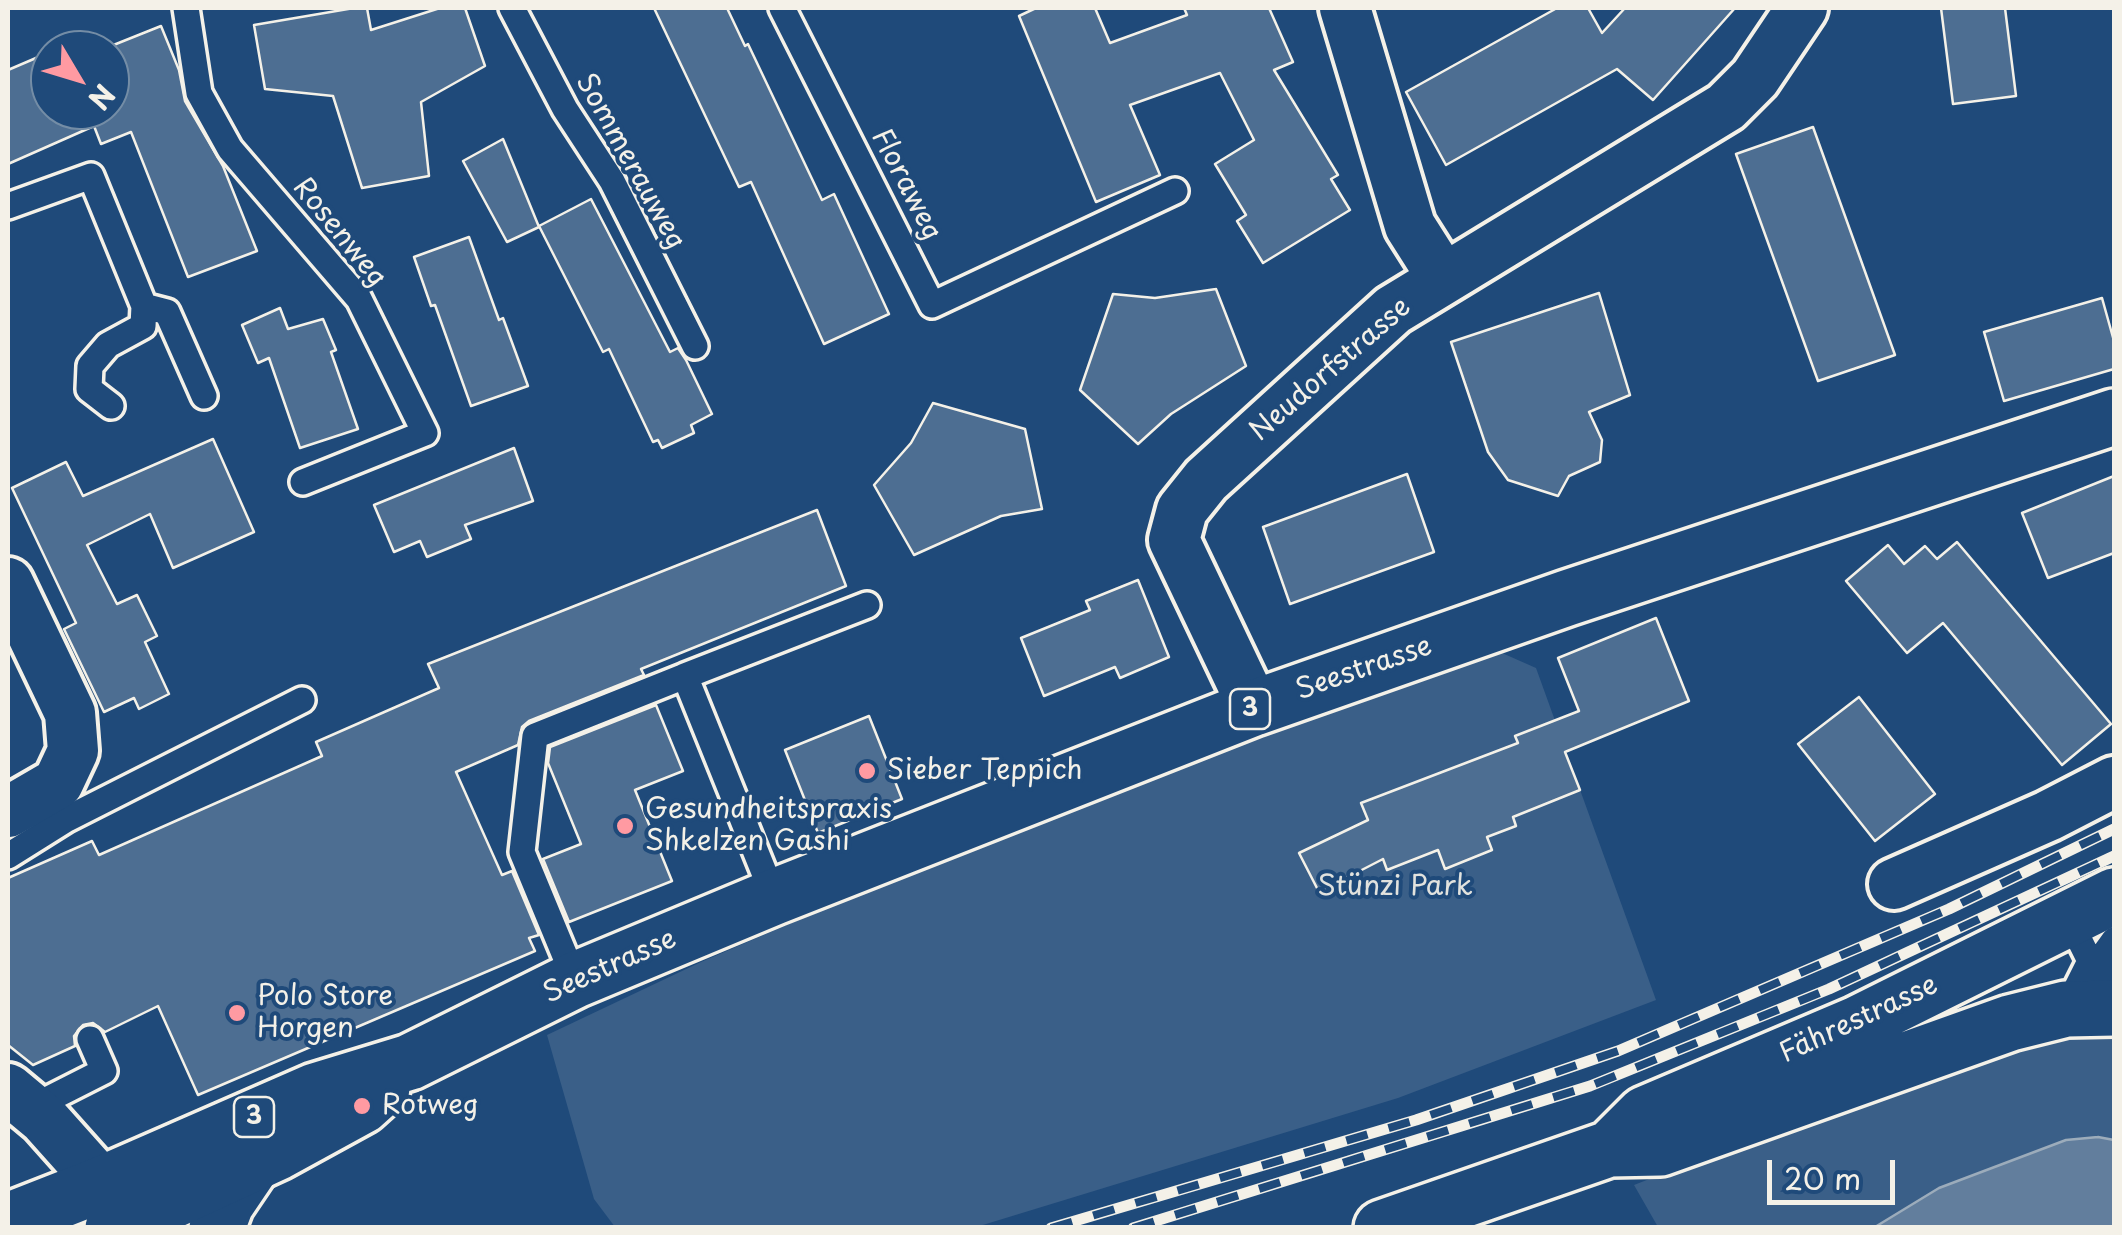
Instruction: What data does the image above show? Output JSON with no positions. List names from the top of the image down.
{
  "streets": {
    "main road": ["Seestrasse", "3", "Fährestrasse"],
    "street": ["Neudorfstrasse"],
    "lane": ["Sommerauweg", "Floraweg", "Rosenweg"]
  },
  "crossings": [
    ["Neudorfstrasse", "Seestrasse"]
  ],
  "parks": ["Stünzi Park"],
  "places": [
    "Sieber Teppich",
    "Gesundheitspraxis Shkelzen Gashi",
    "Polo Store Horgen",
    "Rotweg"
  ],
  "scale_bar": "20 m",
  "north": "bottom right"
}
